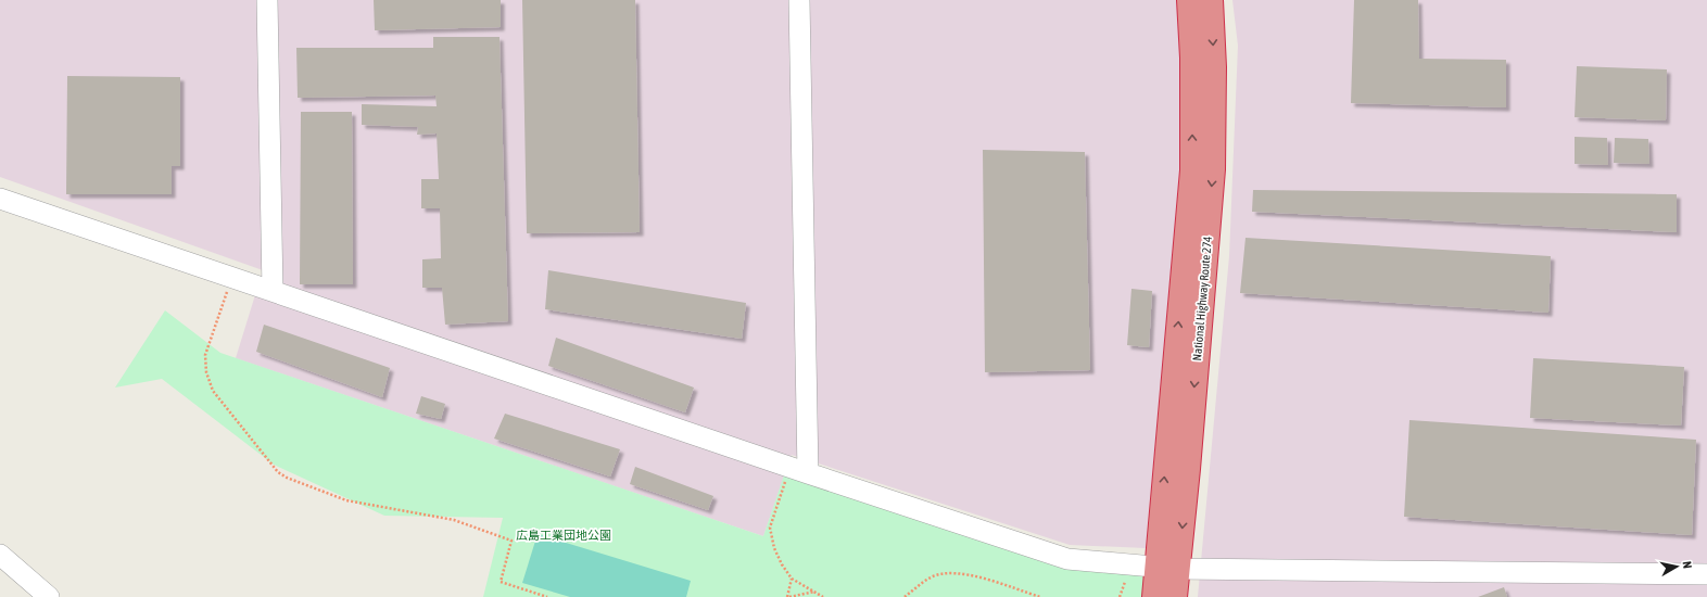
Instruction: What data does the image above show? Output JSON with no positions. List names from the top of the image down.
{
  "streets": {
    "highway": ["National Highway Route 274"]
  },
  "parks": ["広島工業団地公園"],
  "north": "right"
}
